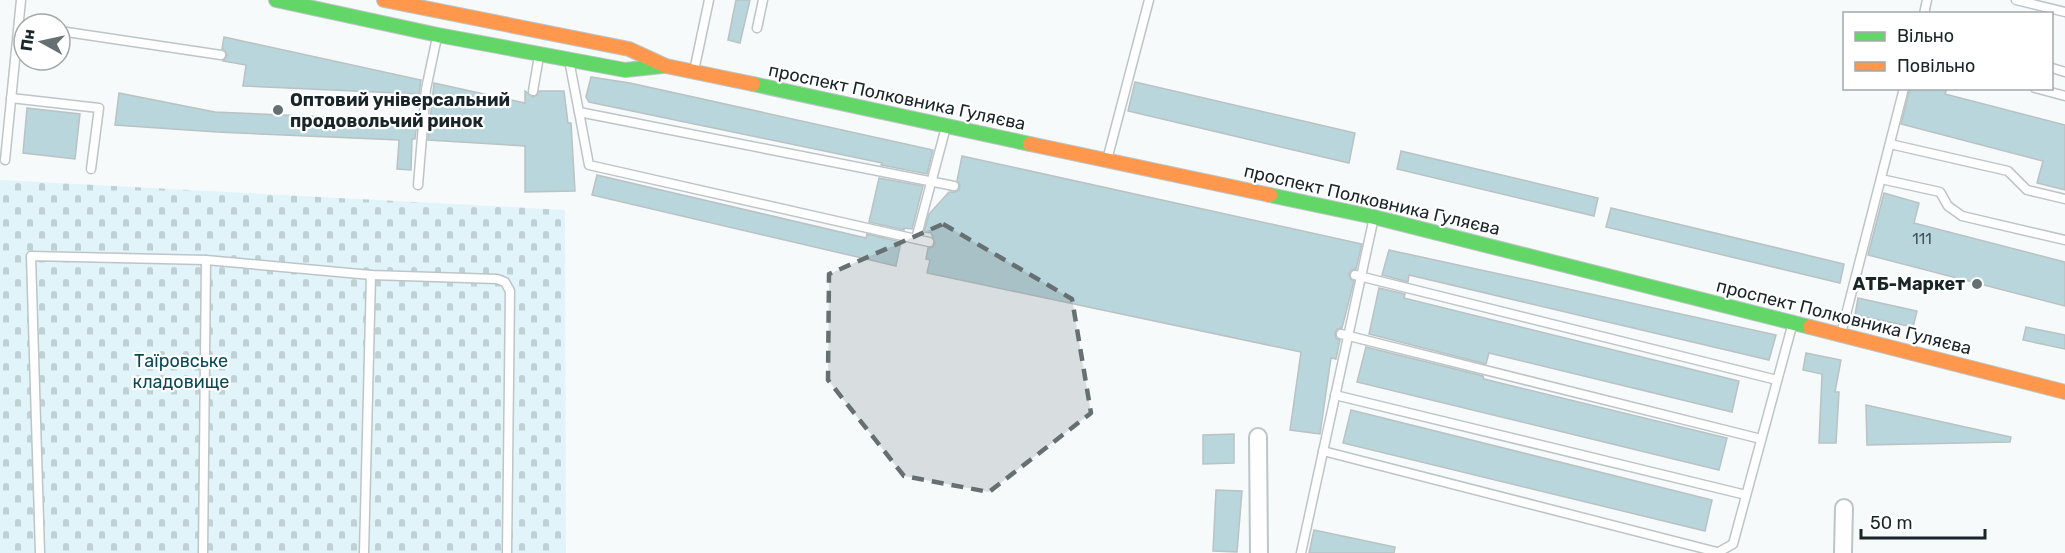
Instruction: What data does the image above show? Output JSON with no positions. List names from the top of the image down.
{
  "streets": {
    "main road": ["проспект Полковника Гуляєва"]
  },
  "parks": ["Таїровське кладовище"],
  "places": ["Оптовий універсальний продовольчий ринок", "АТБ-Маркет"],
  "house_numbers": ["111"],
  "legend": ["Вільно", "Повільно"],
  "scale_bar": "50 m",
  "north": "left"
}
